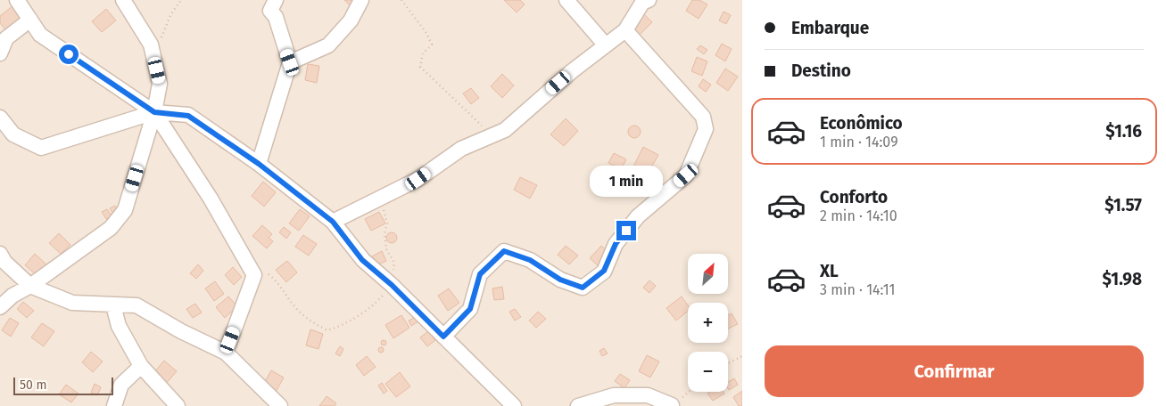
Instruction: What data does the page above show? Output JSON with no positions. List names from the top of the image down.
{
  "scale_bar": "50 m",
  "north": "top right",
  "page": {
    "banner": ["Embarque", "Destino"],
    "list": [
      {
        "name": "Econômico",
        "note": "1 min · 14:09",
        "value": "$1.16"
      },
      {
        "name": "Conforto",
        "note": "2 min · 14:10",
        "value": "$1.57"
      },
      {
        "name": "XL",
        "note": "3 min · 14:11",
        "value": "$1.98"
      }
    ],
    "bubble": "1 min",
    "map_buttons": ["+", "−"],
    "buttons": "Confirmar",
    "scale": "50 m"
  }
}
